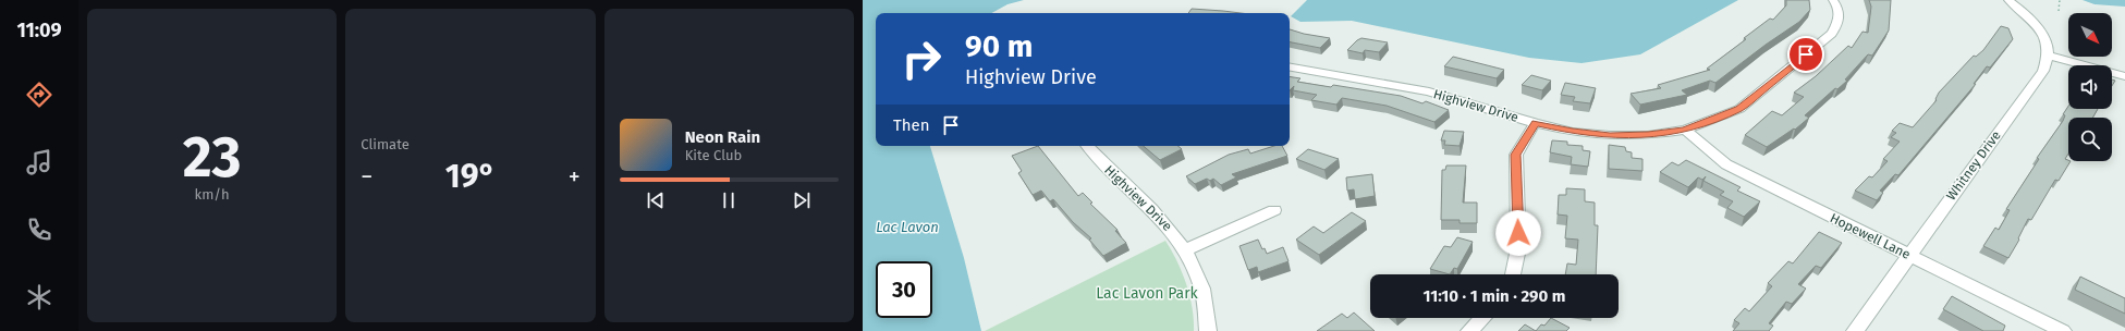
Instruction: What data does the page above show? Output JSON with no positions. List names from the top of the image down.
{
  "streets": {
    "street": ["Highview Drive", "Whitney Drive", "Hopewell Lane"]
  },
  "crossings": [
    ["Highview Drive", "Hopewell Lane"],
    ["Whitney Drive", "Hopewell Lane"]
  ],
  "water": ["Lac Lavon"],
  "parks": ["Lac Lavon Park"],
  "north": "bottom right",
  "page": {
    "tabs": "11:09",
    "tile": [
      ["23", "km/h"],
      "Climate"
    ],
    "turn": ["90 m", "Highview Drive"],
    "then": "Then",
    "song": ["Neon Rain", "Kite Club"],
    "heat": ["−", "19°", "+"],
    "limit": "30",
    "trip": "11:10 · 1 min · 290 m"
  }
}
